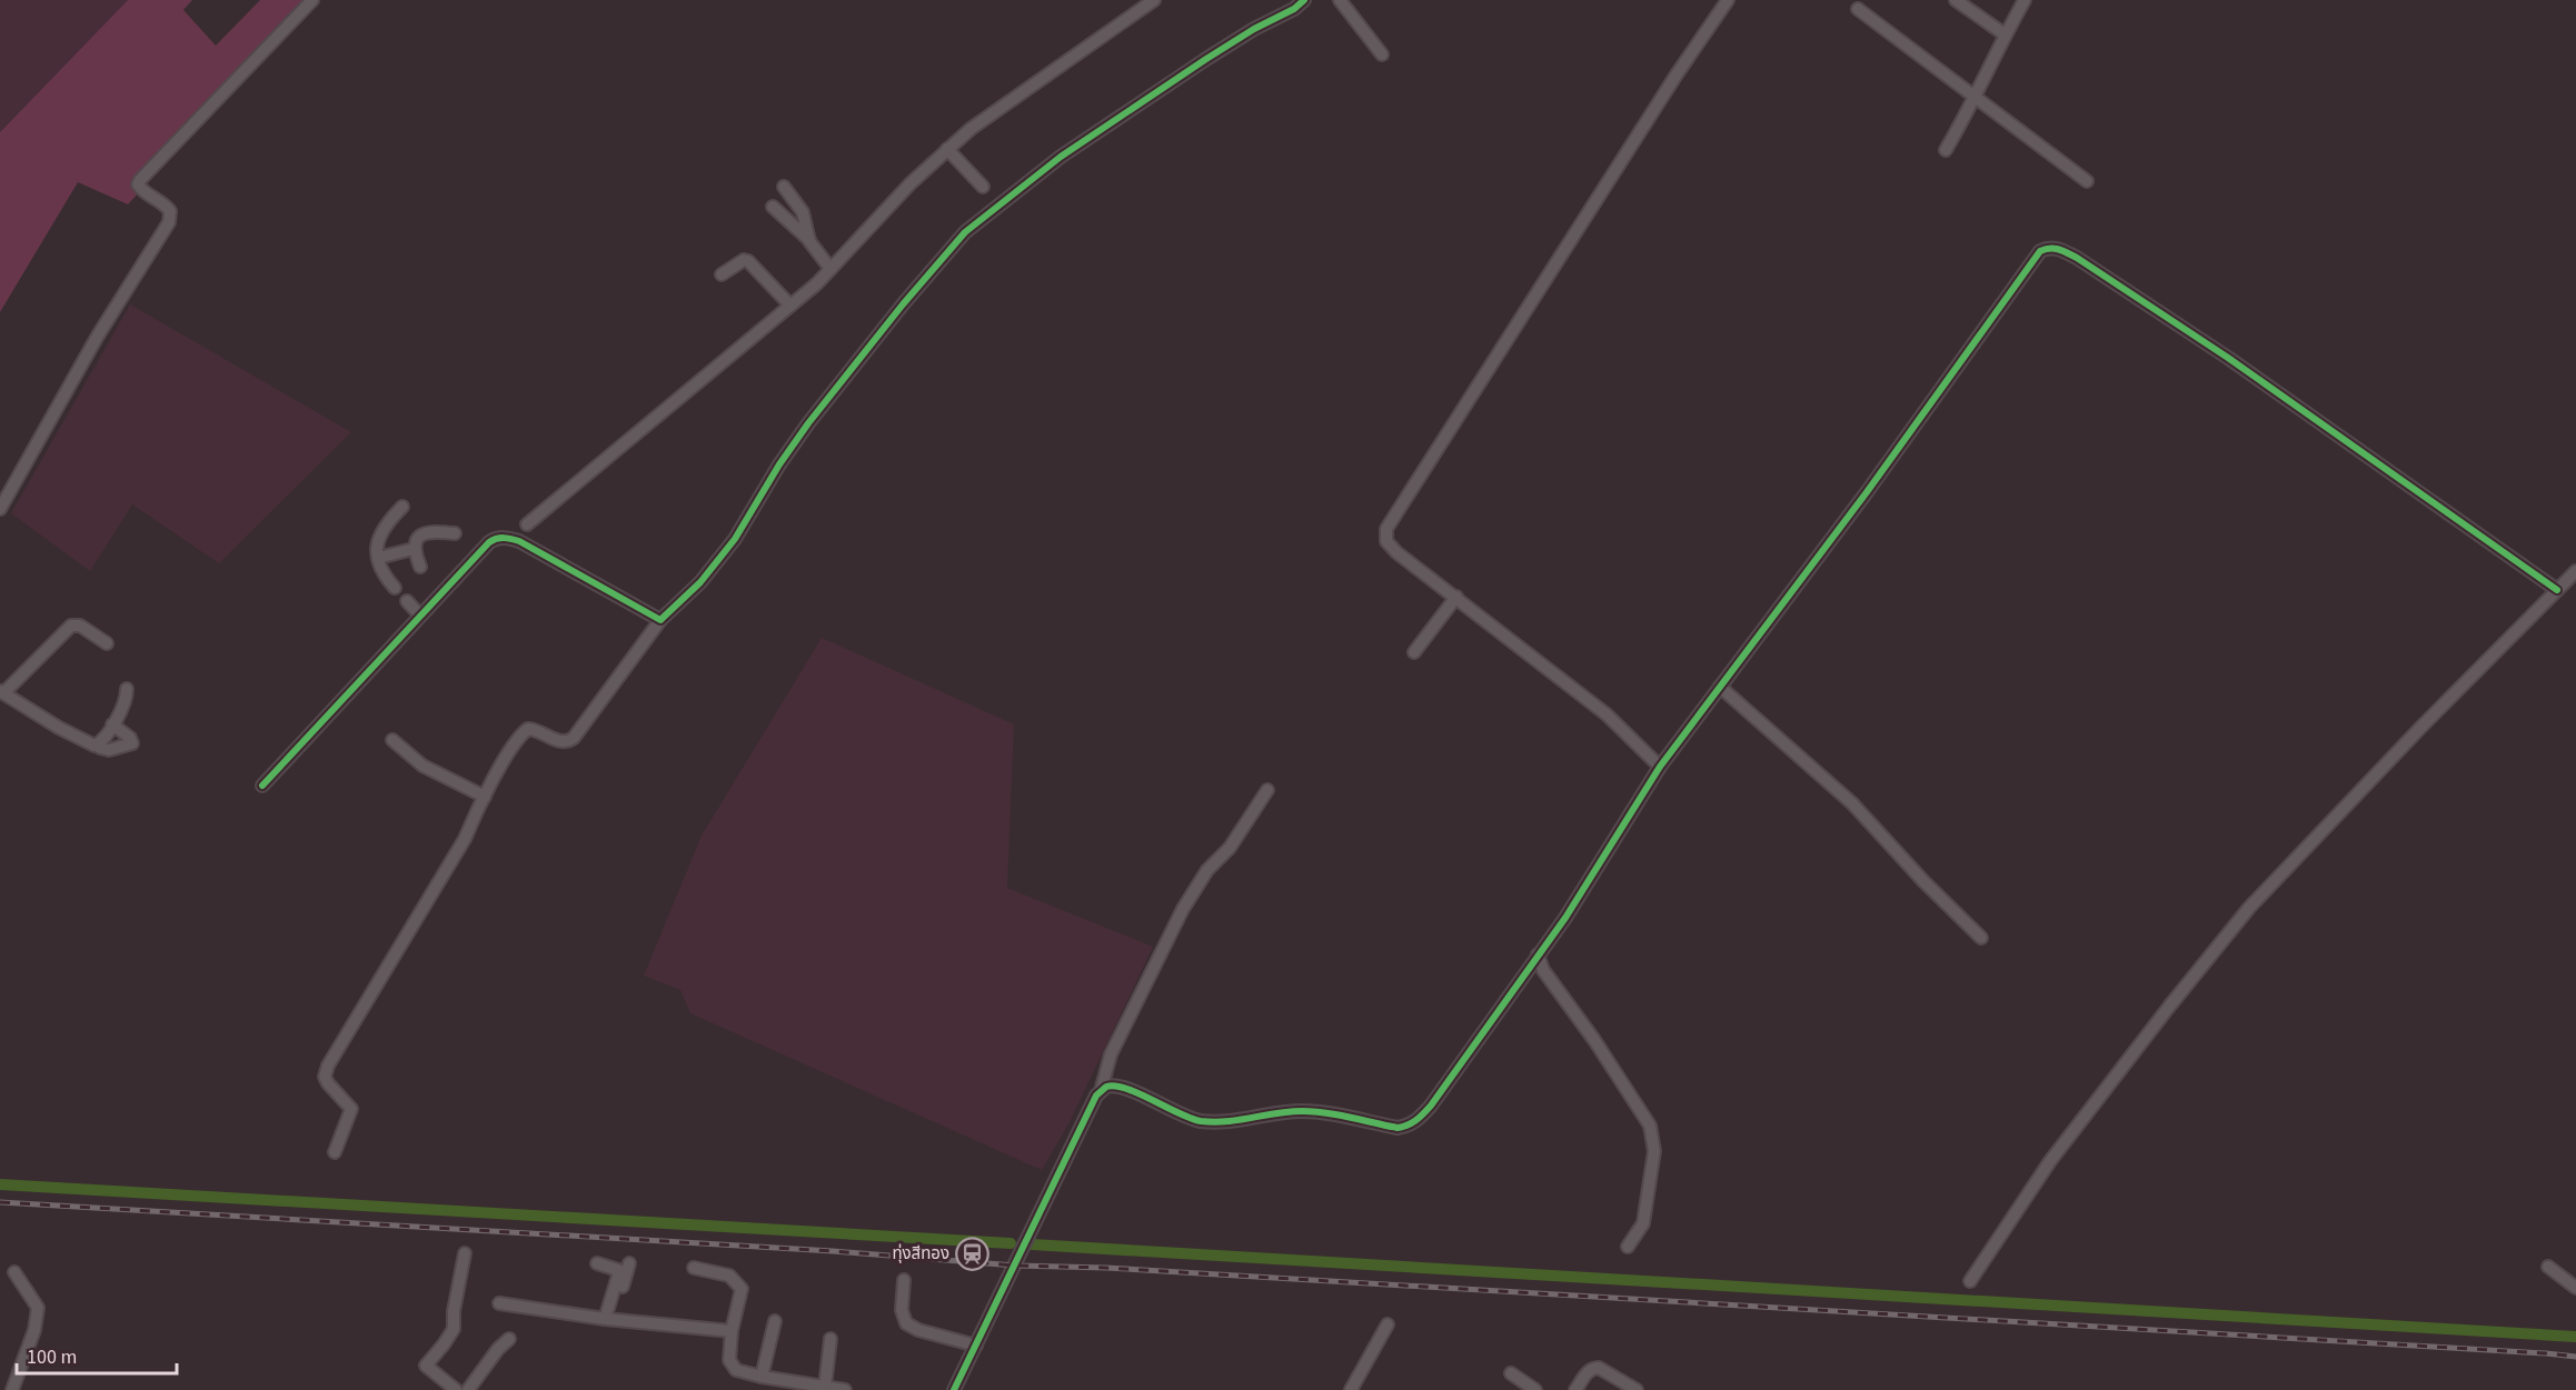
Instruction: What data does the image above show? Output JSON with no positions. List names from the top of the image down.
{
  "places": {
    "station": ["ทุ่งสีทอง"]
  },
  "scale_bar": "100 m"
}
